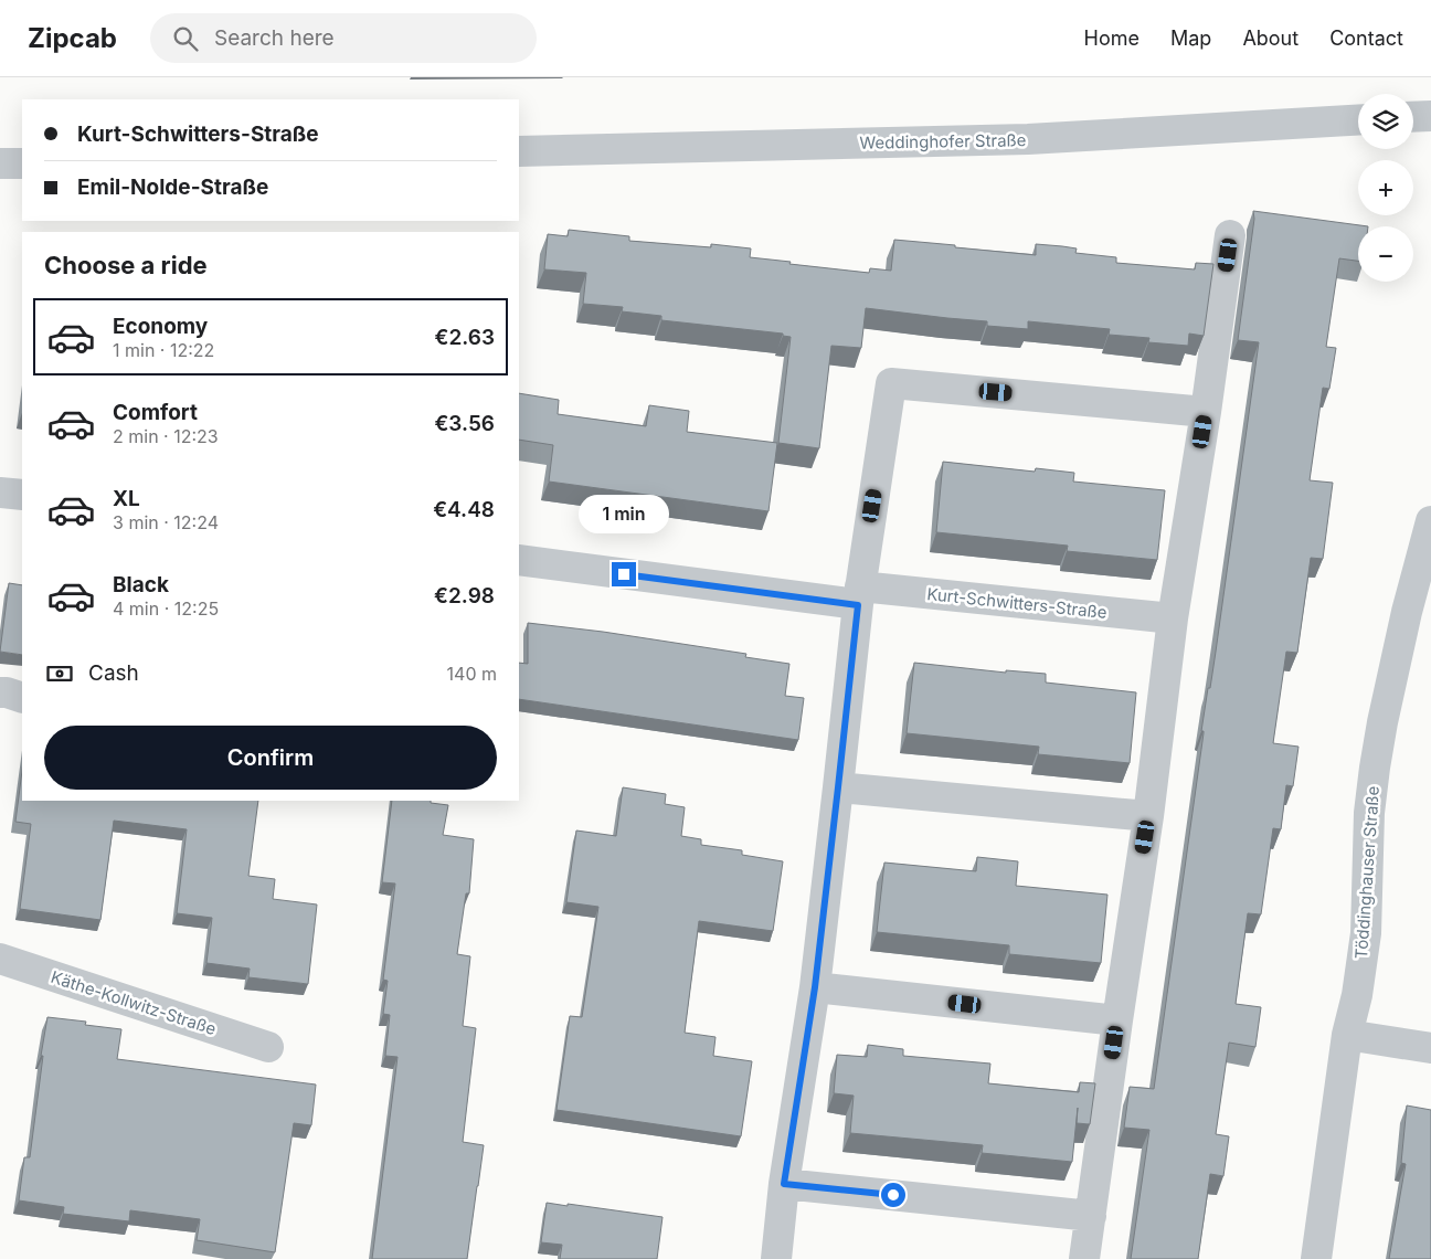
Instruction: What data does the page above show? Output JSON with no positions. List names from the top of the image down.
{
  "streets": {
    "street": [
      "Weddinghofer Straße",
      "Kurt-Schwitters-Straße",
      "Töddinghauser Straße",
      "Käthe-Kollwitz-Straße"
    ]
  },
  "page": {
    "header": "Zipcab",
    "search": "Search here",
    "nav": [
      "Home",
      "Map",
      "About",
      "Contact"
    ],
    "map_buttons": ["+", "−"],
    "banner": ["Kurt-Schwitters-Straße", "Emil-Nolde-Straße"],
    "heading": "Choose a ride",
    "list": [
      {
        "name": "Economy",
        "note": "1 min · 12:22",
        "value": "€2.63"
      },
      {
        "name": "Comfort",
        "note": "2 min · 12:23",
        "value": "€3.56"
      },
      {
        "name": "XL",
        "note": "3 min · 12:24",
        "value": "€4.48"
      },
      {
        "name": "Black",
        "note": "4 min · 12:25",
        "value": "€2.98"
      }
    ],
    "bubble": "1 min",
    "pay": ["Cash", "140 m"],
    "buttons": "Confirm"
  }
}
